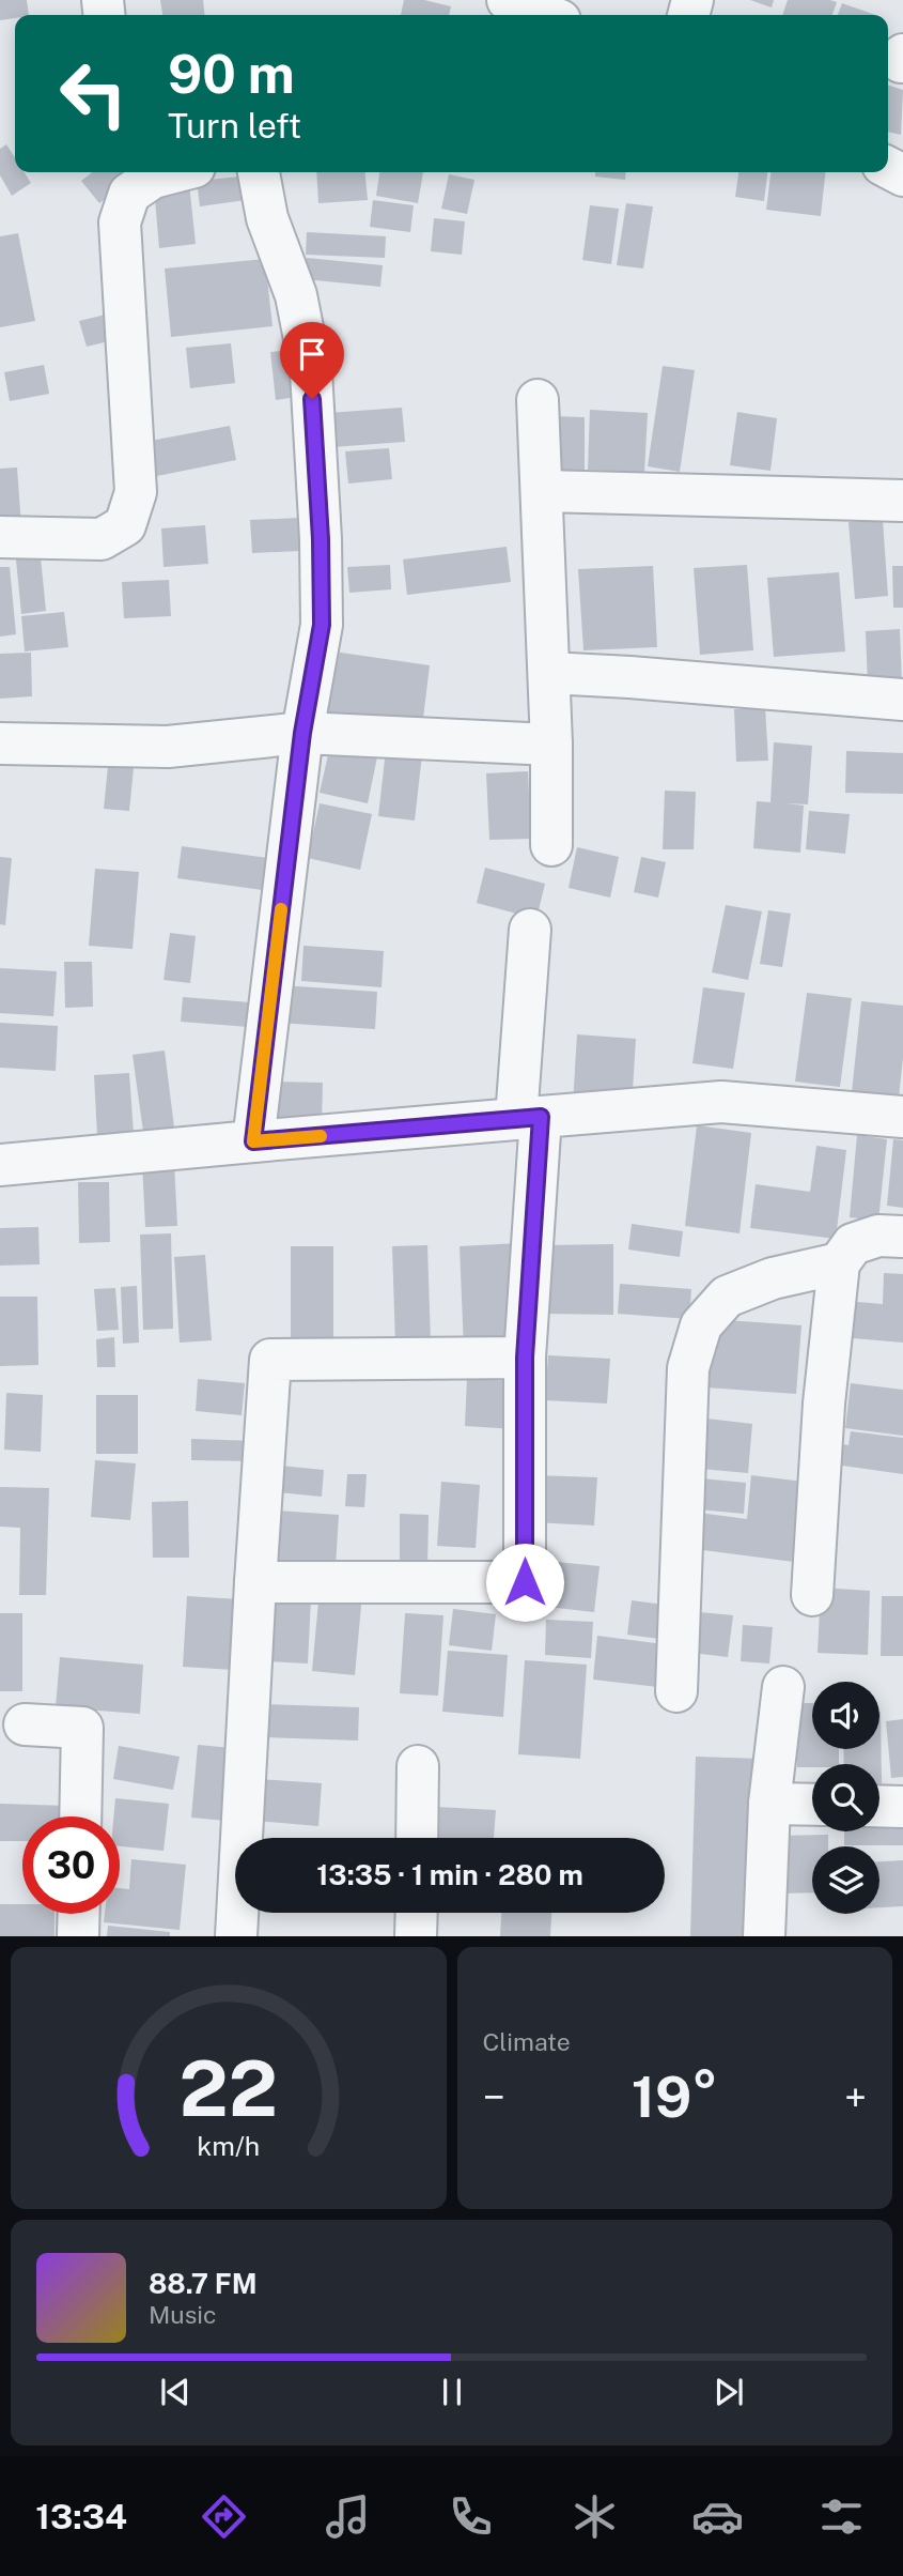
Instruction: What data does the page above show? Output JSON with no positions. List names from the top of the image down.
{
  "page": {
    "turn": ["90 m", "Turn left"],
    "limit": "30",
    "trip": "13:35 · 1 min · 280 m",
    "tile": "Climate",
    "heat": ["−", "19°", "+"],
    "song": ["88.7 FM", "Music"],
    "tabs": "13:34",
    "gauge": ["22", "km/h"]
  }
}
